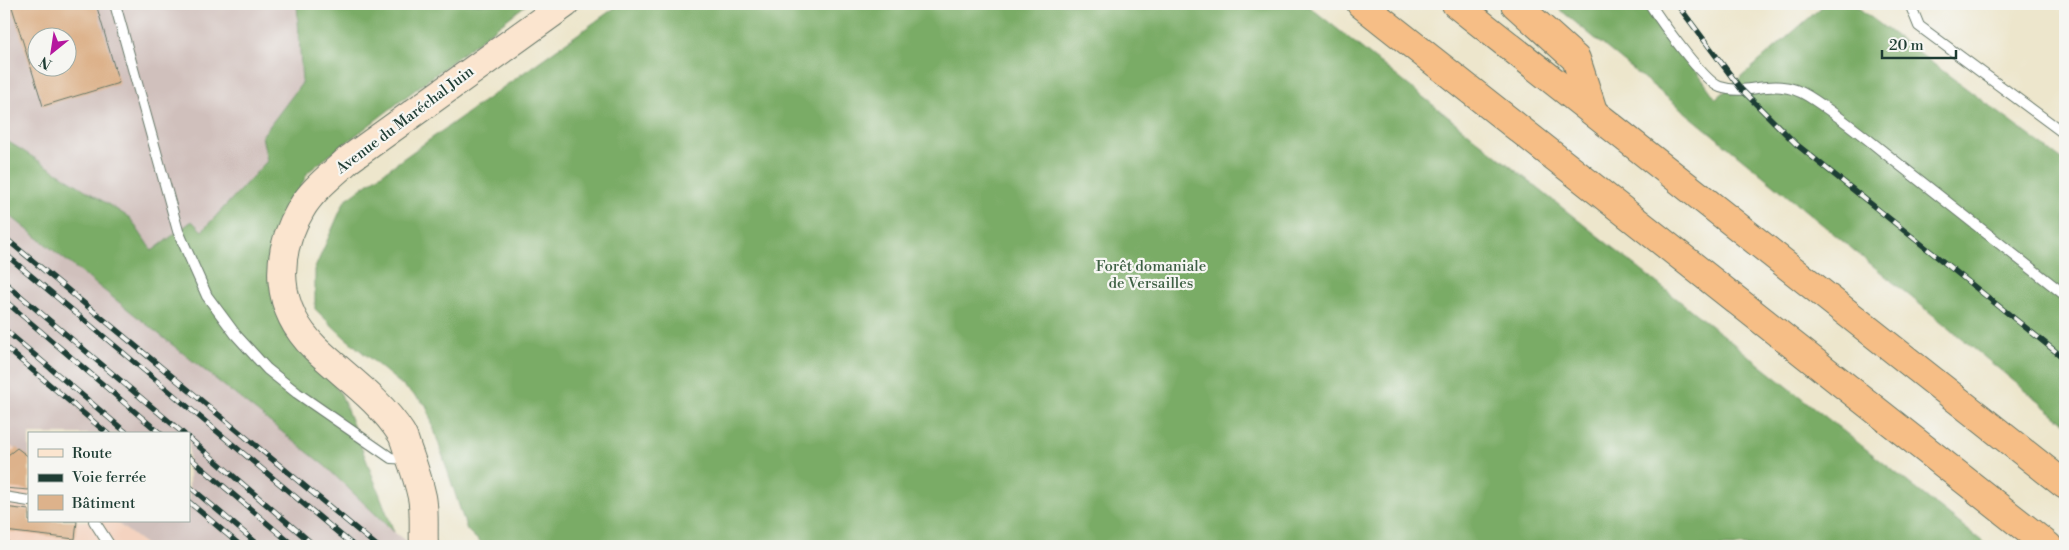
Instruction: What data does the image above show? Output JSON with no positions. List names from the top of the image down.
{
  "streets": {
    "street": ["Avenue du Maréchal Juin"]
  },
  "parks": ["Forêt domaniale de Versailles"],
  "legend": ["Route", "Voie ferrée", "Bâtiment"],
  "scale_bar": "20 m",
  "north": "bottom left"
}
